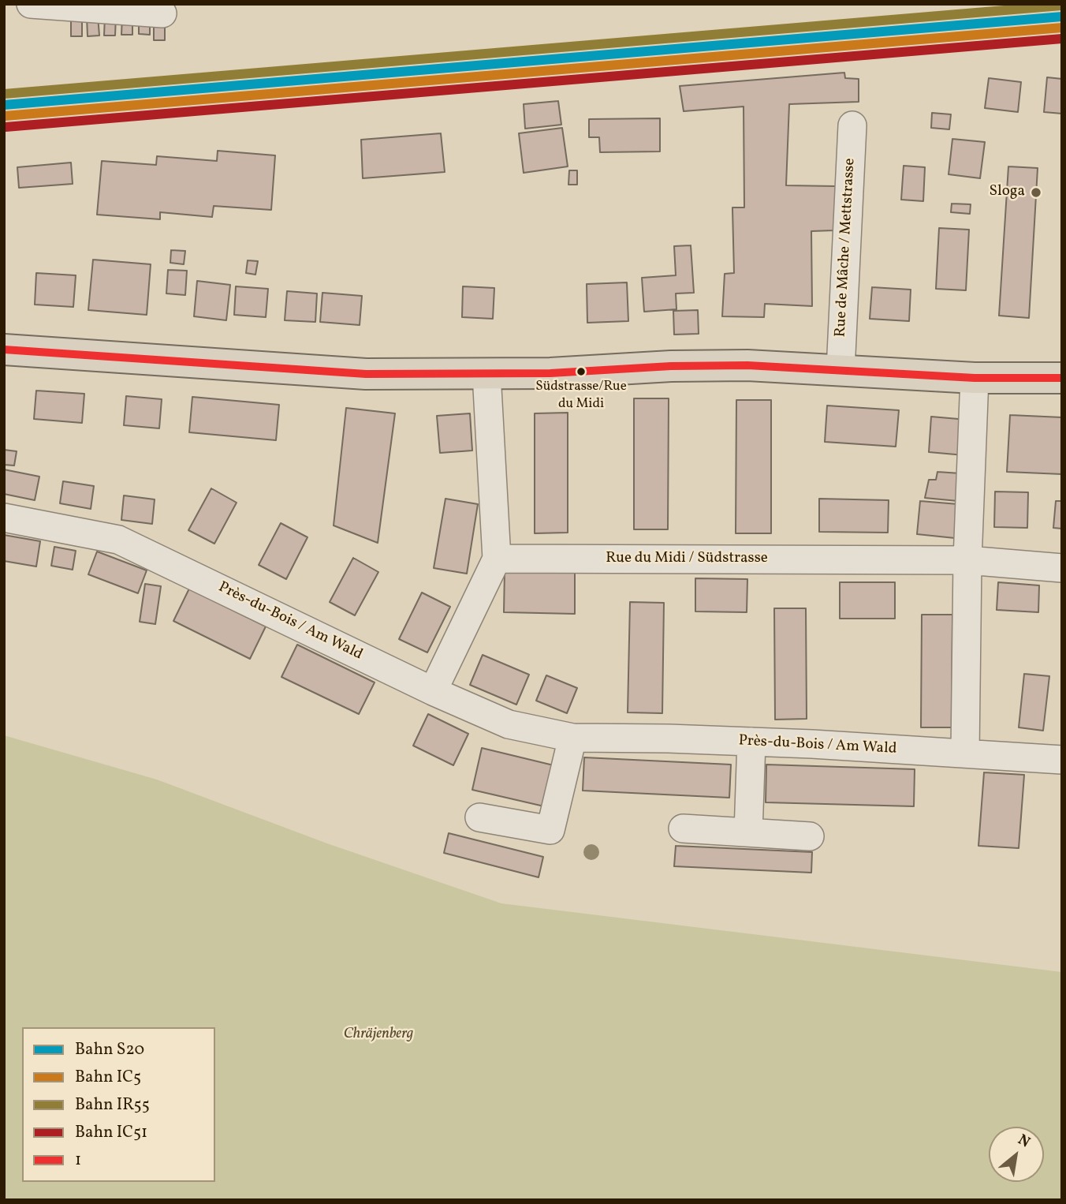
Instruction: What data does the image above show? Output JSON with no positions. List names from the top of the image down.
{
  "streets": {
    "street": ["Rue de Mâche / Mettstrasse", "Rue du Midi / Südstrasse", "Près-du-Bois / Am Wald"]
  },
  "parks": ["Chräjenberg"],
  "places": ["Sloga", "Südstrasse/Rue du Midi"],
  "lines": [
    "rail line IR55",
    "rail line S20",
    "rail line IC5",
    "rail line IC51",
    "transit line 1"
  ],
  "legend": [
    "Bahn S20",
    "Bahn IC5",
    "Bahn IR55",
    "Bahn IC51",
    "1"
  ],
  "north": "top right"
}
